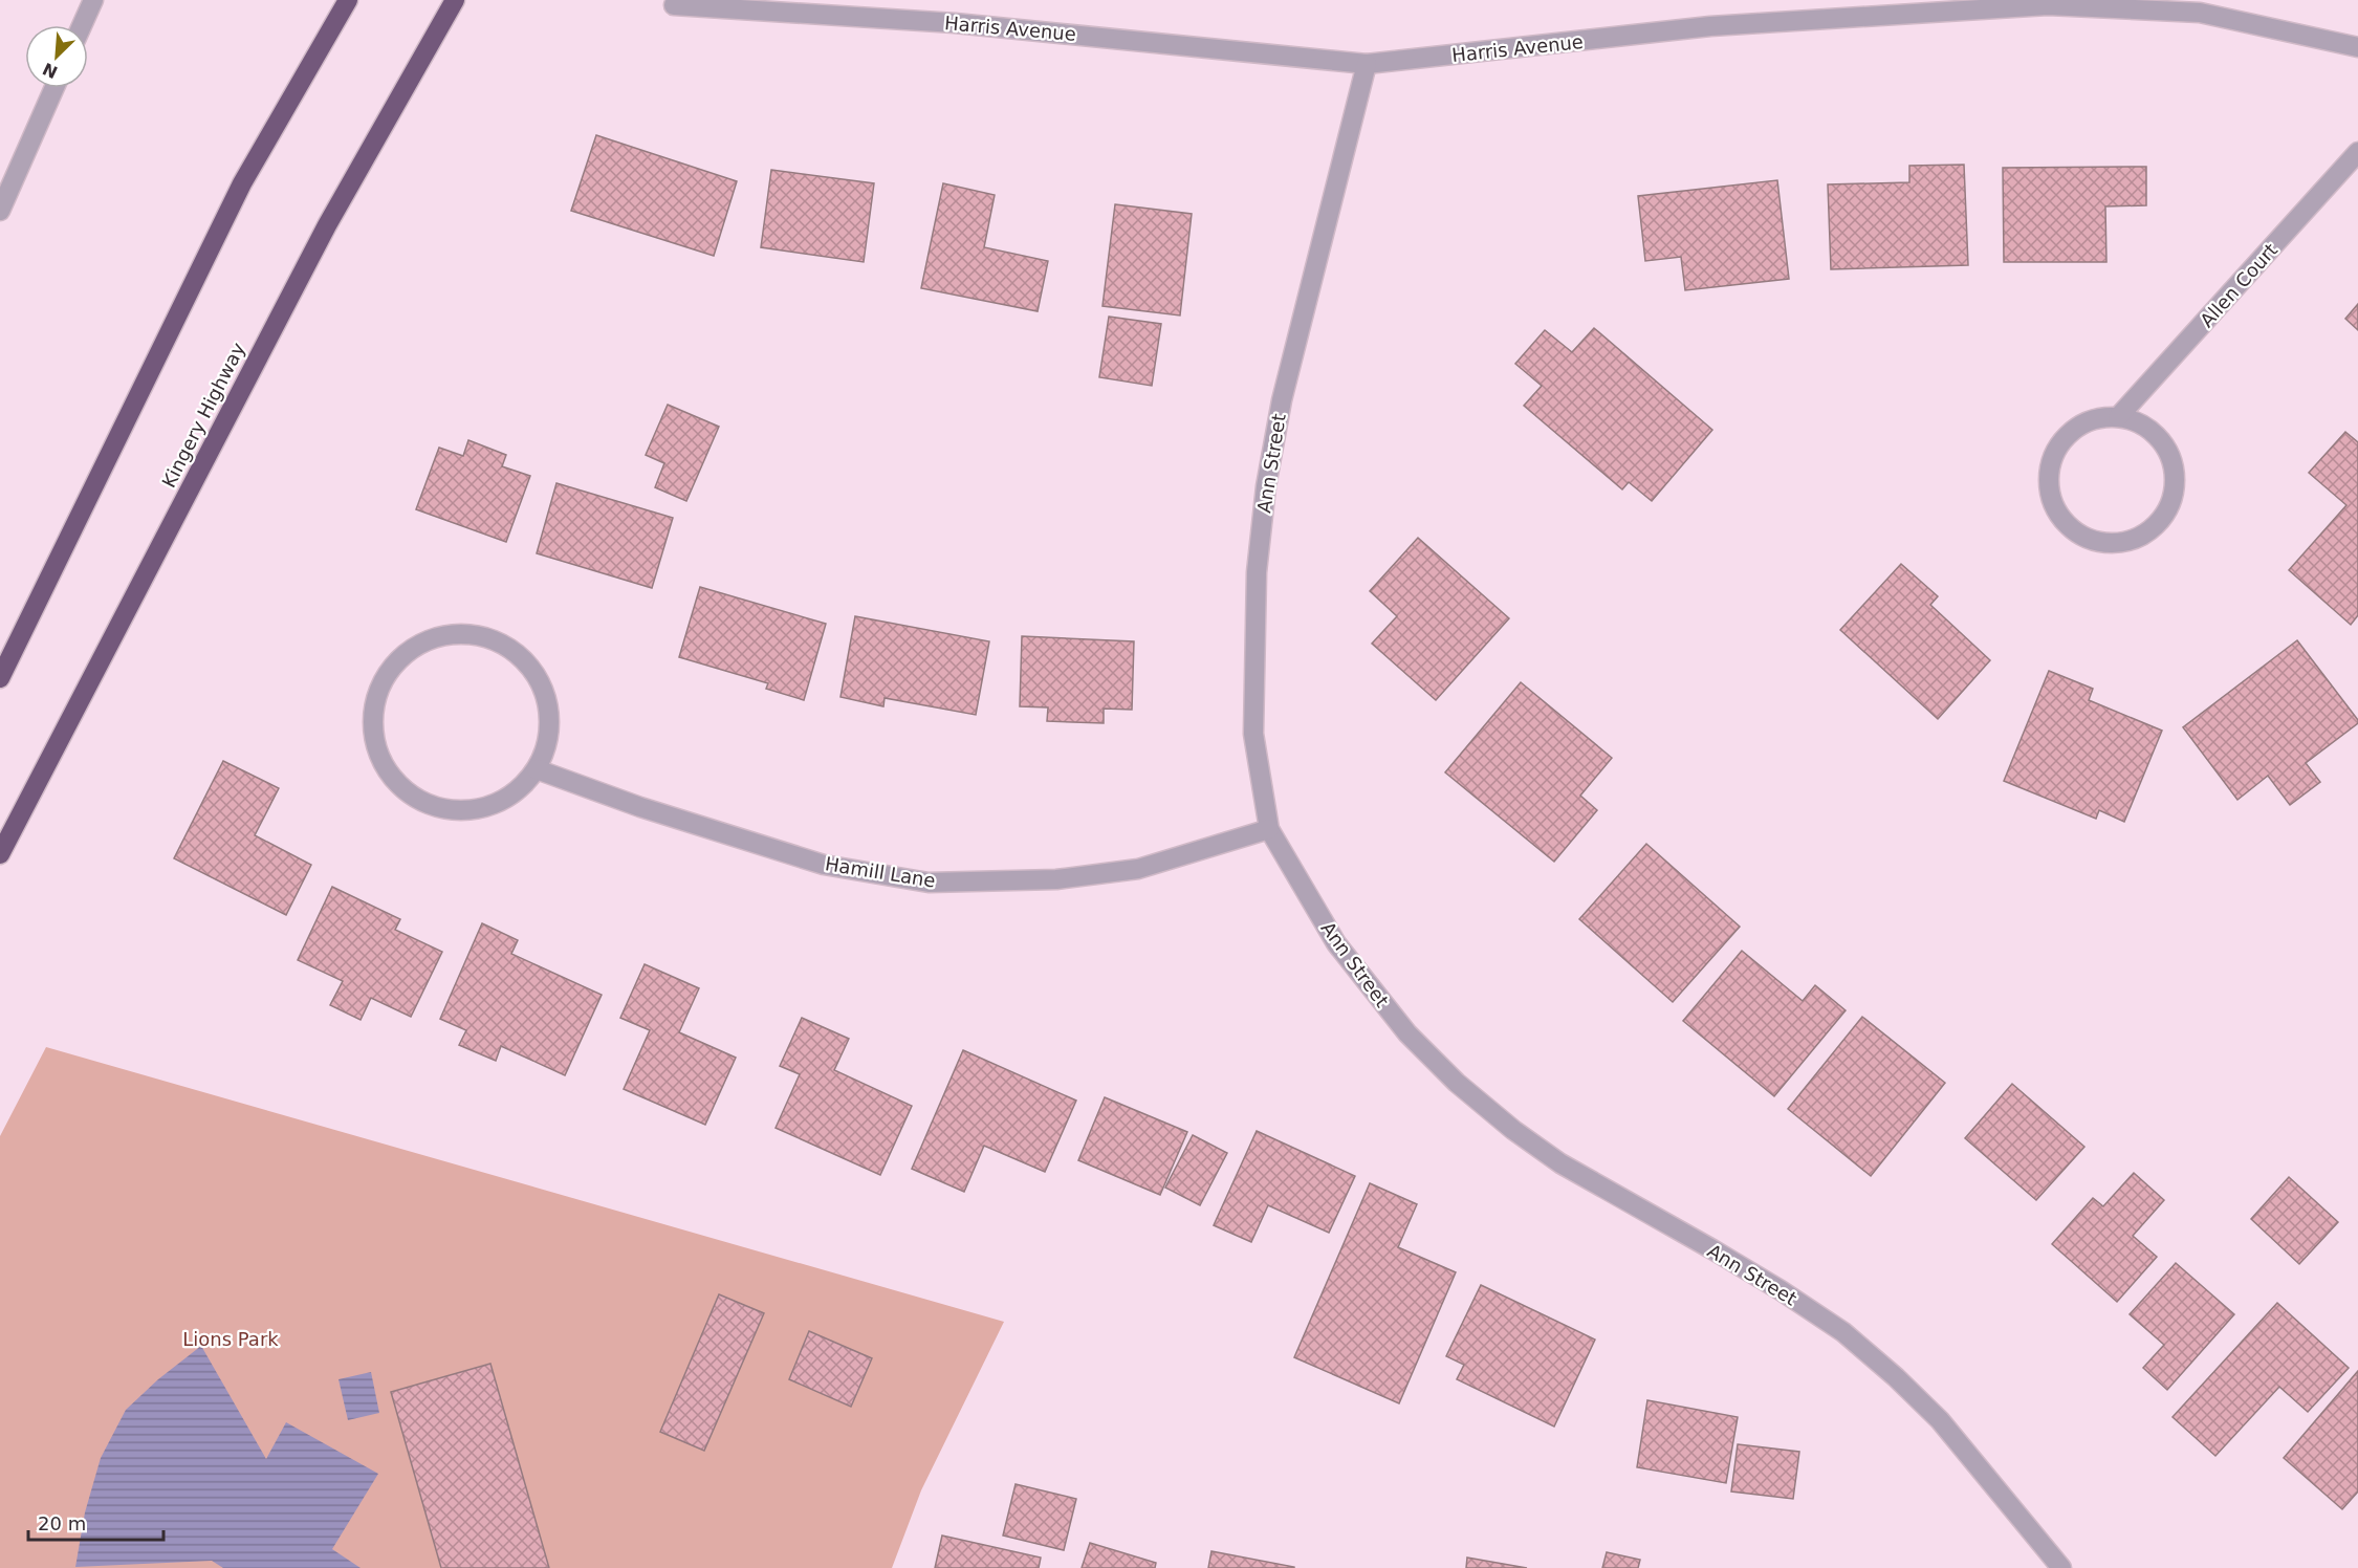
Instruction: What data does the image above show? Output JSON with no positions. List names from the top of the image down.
{
  "streets": {
    "highway": ["Kingery Highway"],
    "street": [
      "Harris Avenue",
      "Allen Court",
      "Ann Street",
      "Hamill Lane"
    ]
  },
  "crossings": [
    ["Harris Avenue", "Ann Street"],
    ["Ann Street", "Hamill Lane"]
  ],
  "parks": ["Lions Park"],
  "scale_bar": "20 m",
  "north": "bottom left"
}
